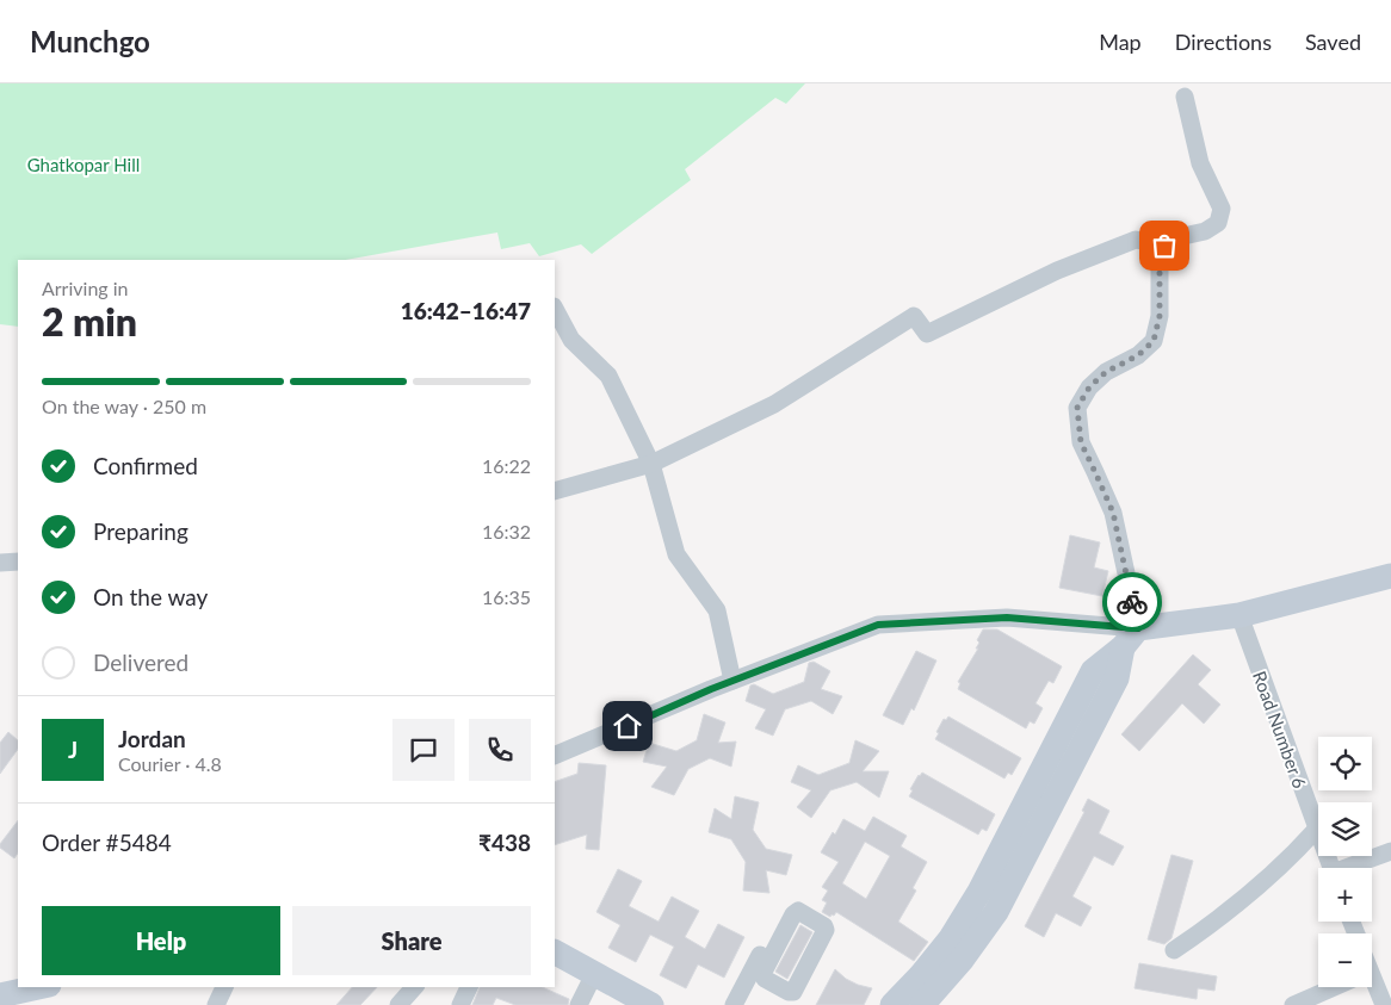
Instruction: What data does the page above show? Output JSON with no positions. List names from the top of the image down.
{
  "streets": {
    "street": ["Road Number 6"]
  },
  "parks": ["Ghatkopar Hill"],
  "page": {
    "header": "Munchgo",
    "nav": ["Map", "Directions", "Saved"],
    "heading": ["2 min", "Arriving in", "16:42–16:47"],
    "panel": [
      "Jordan",
      "Courier · 4.8",
      "Order #5484",
      "₹438"
    ],
    "bar": "On the way · 250 m",
    "list": [
      ["Confirmed", "16:22"],
      ["Preparing", "16:32"],
      ["On the way", "16:35"],
      "Delivered"
    ],
    "round": "J",
    "map_buttons": ["+", "−"],
    "buttons": ["Help", "Share"]
  }
}
